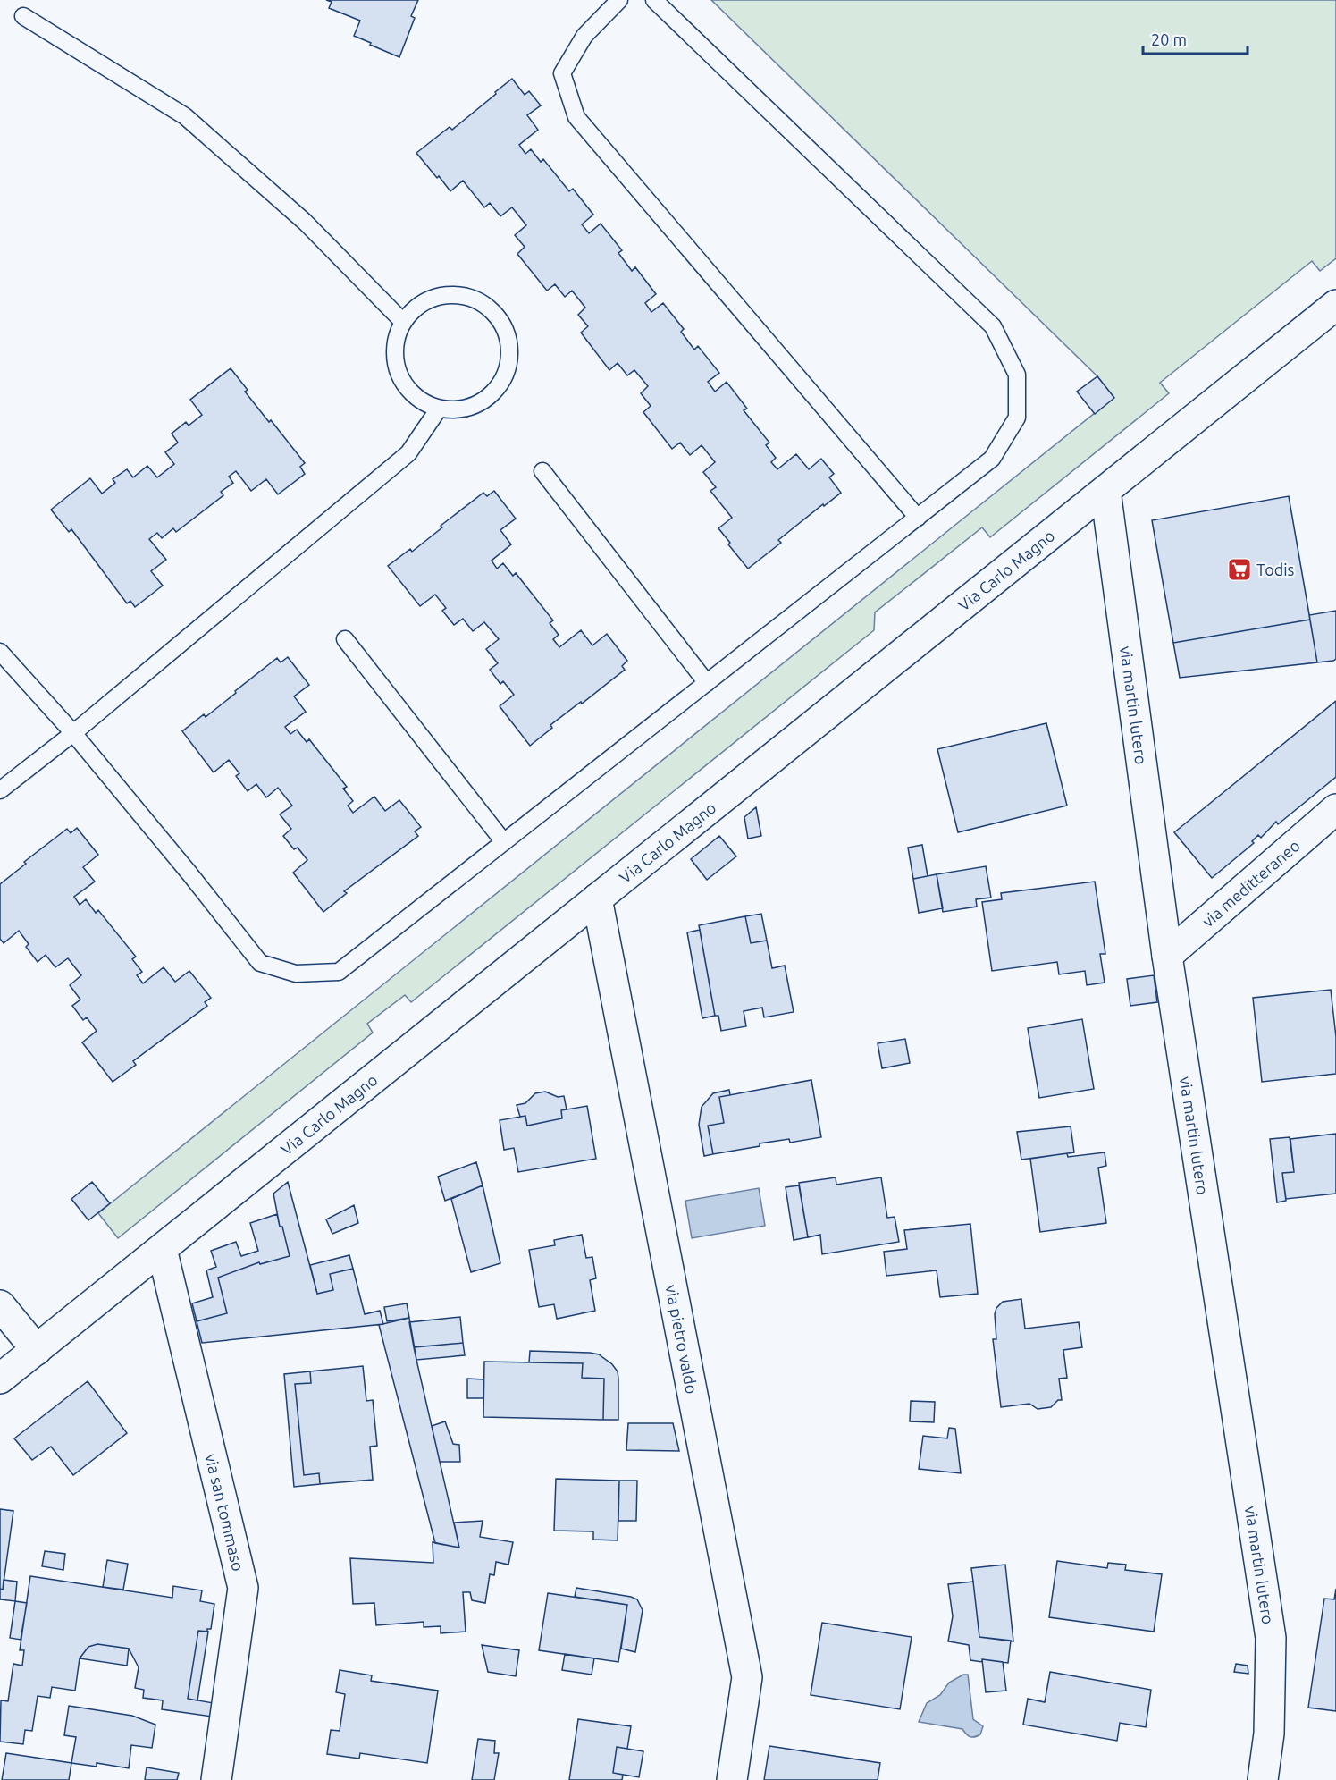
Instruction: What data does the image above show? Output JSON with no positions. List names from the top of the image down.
{
  "streets": {
    "street": [
      "Via Carlo Magno",
      "via martin lutero",
      "via meditteraneo",
      "via pietro valdo",
      "via san tommaso"
    ]
  },
  "crossings": [
    ["Via Carlo Magno", "via martin lutero"],
    ["Via Carlo Magno", "via pietro valdo"],
    ["Via Carlo Magno", "via san tommaso"],
    ["via martin lutero", "via meditteraneo"]
  ],
  "places": {
    "supermarket": ["Todis"]
  },
  "scale_bar": "20 m"
}
